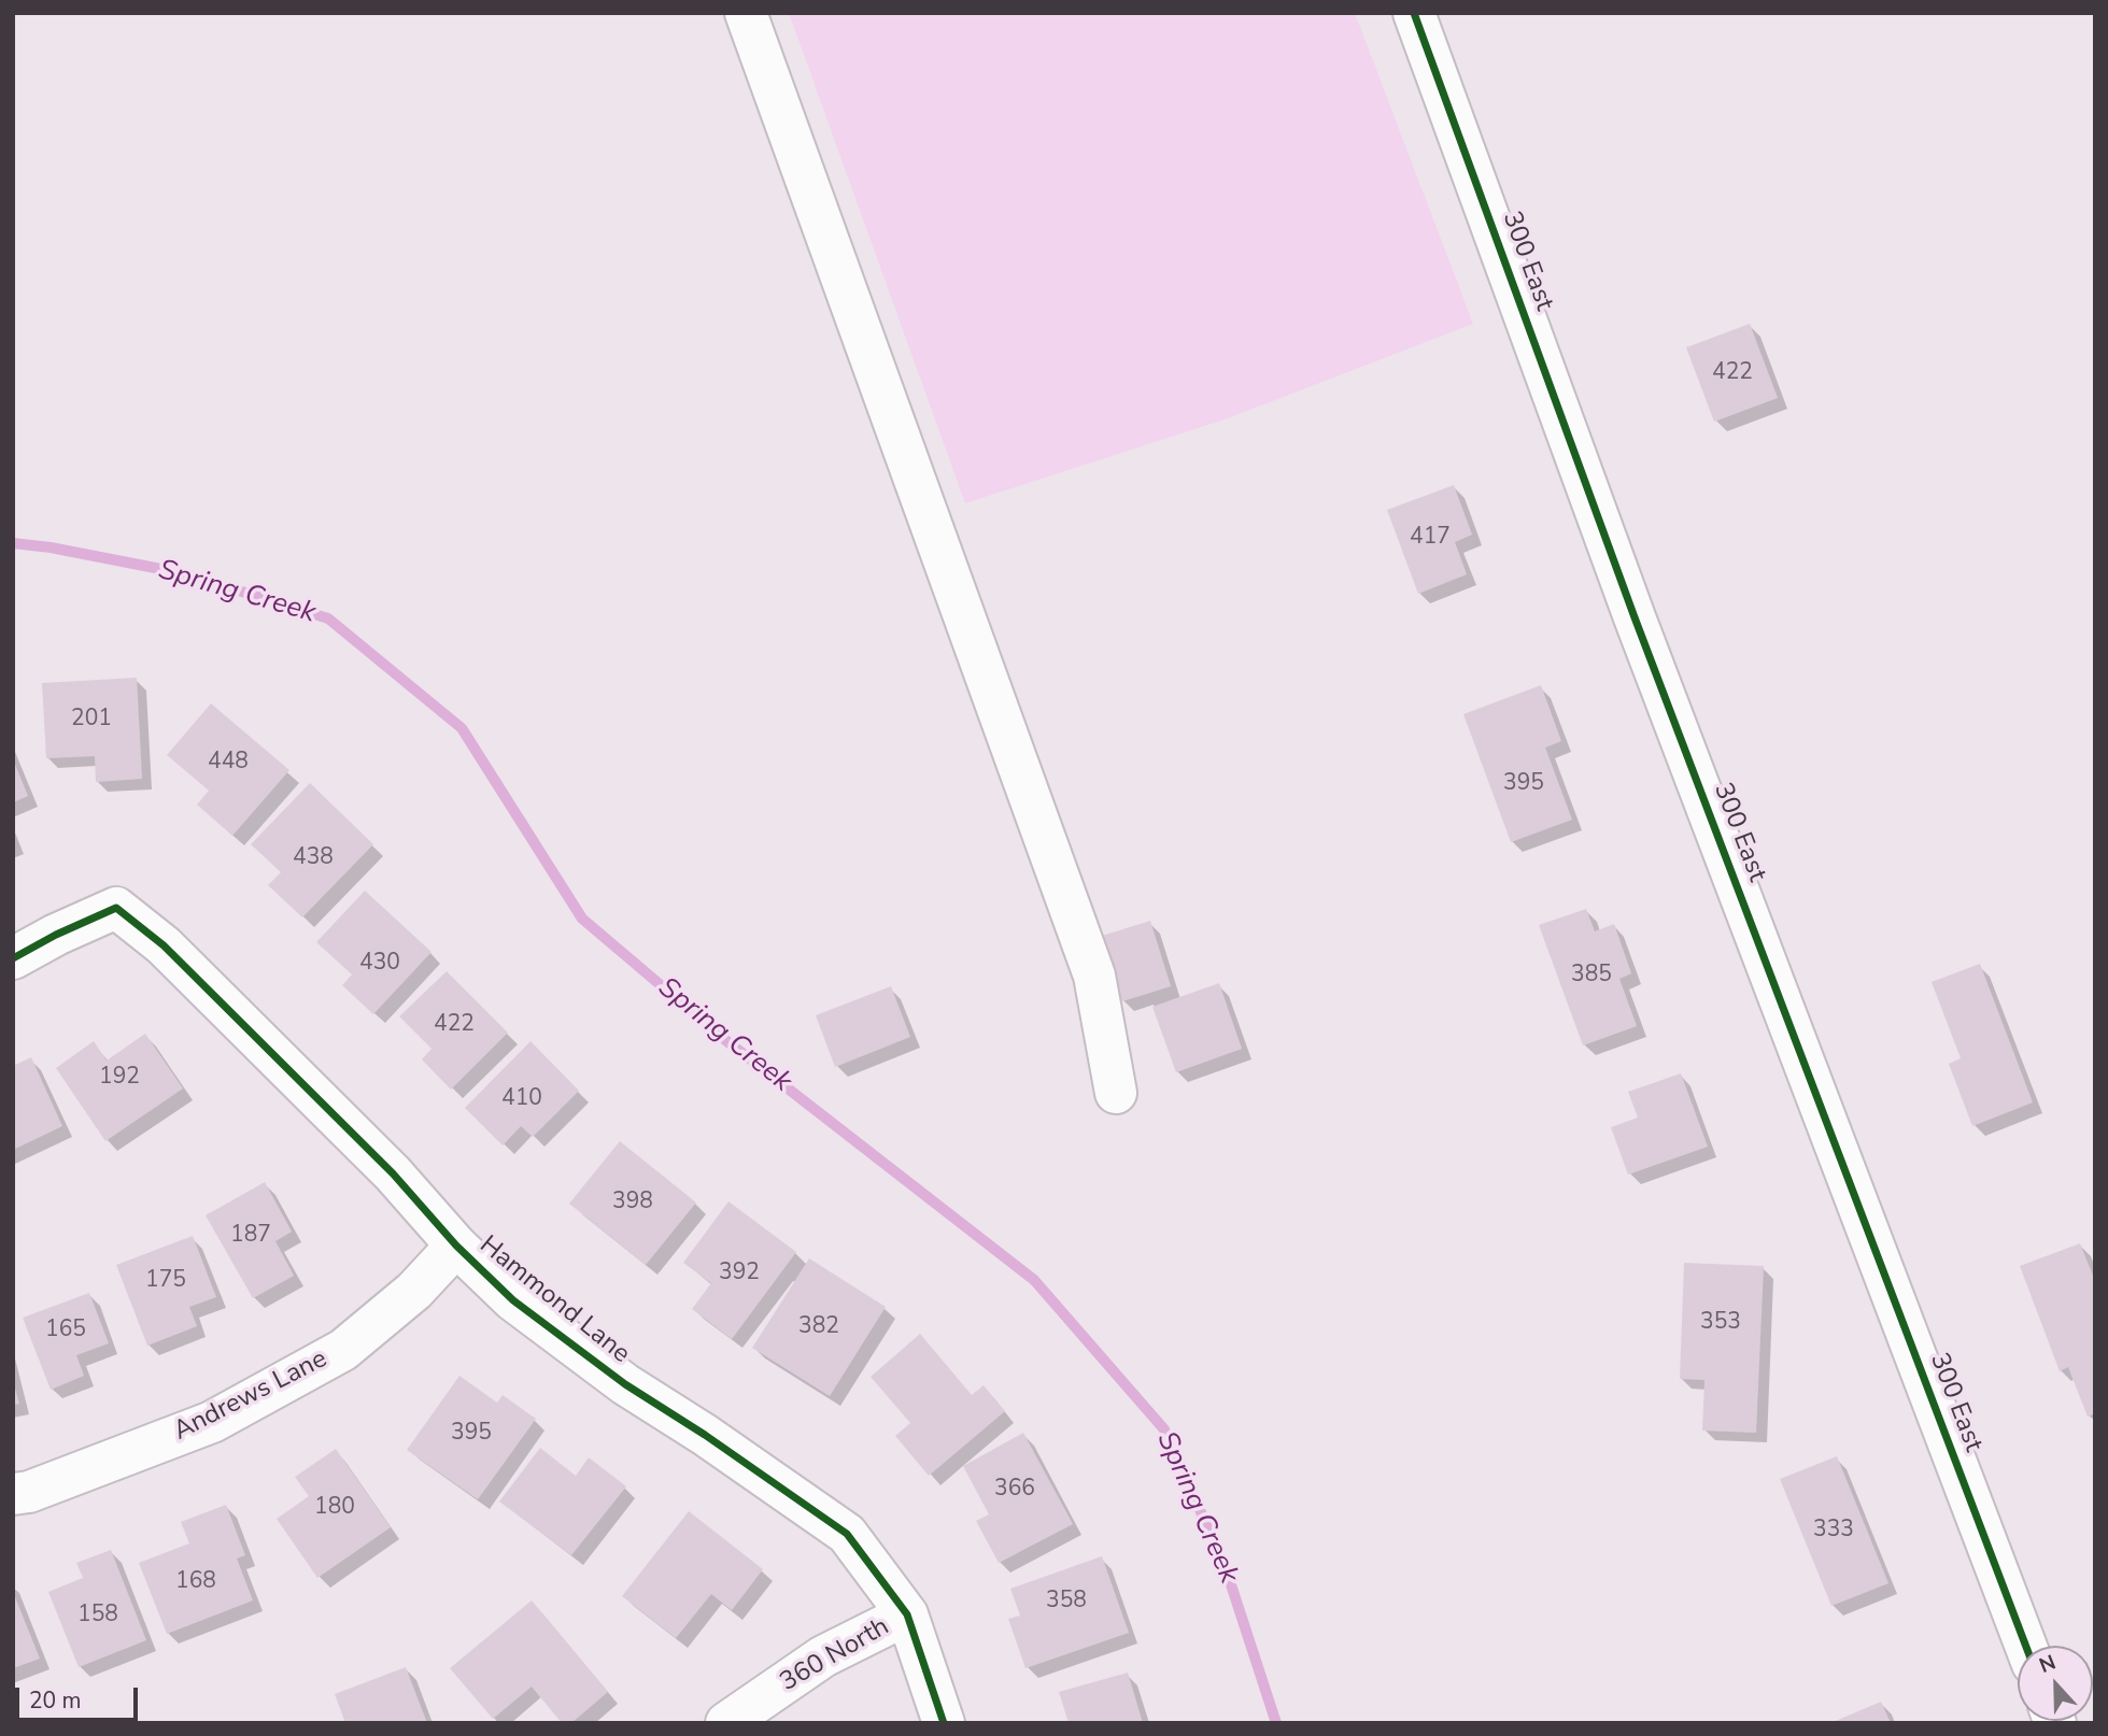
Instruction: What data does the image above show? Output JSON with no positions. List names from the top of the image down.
{
  "streets": {
    "street": [
      "300 East",
      "Hammond Lane",
      "Andrews Lane",
      "360 North"
    ]
  },
  "crossings": [
    ["Hammond Lane", "Andrews Lane"],
    ["Hammond Lane", "360 North"]
  ],
  "water": ["Spring Creek"],
  "house_numbers": [
    "422",
    "417",
    "201",
    "448",
    "395",
    "438",
    "430",
    "385",
    "422",
    "192",
    "410",
    "398",
    "187",
    "392",
    "175",
    "353",
    "382",
    "165",
    "395",
    "366",
    "180",
    "333",
    "168",
    "358",
    "158"
  ],
  "scale_bar": "20 m",
  "north": "top"
}
